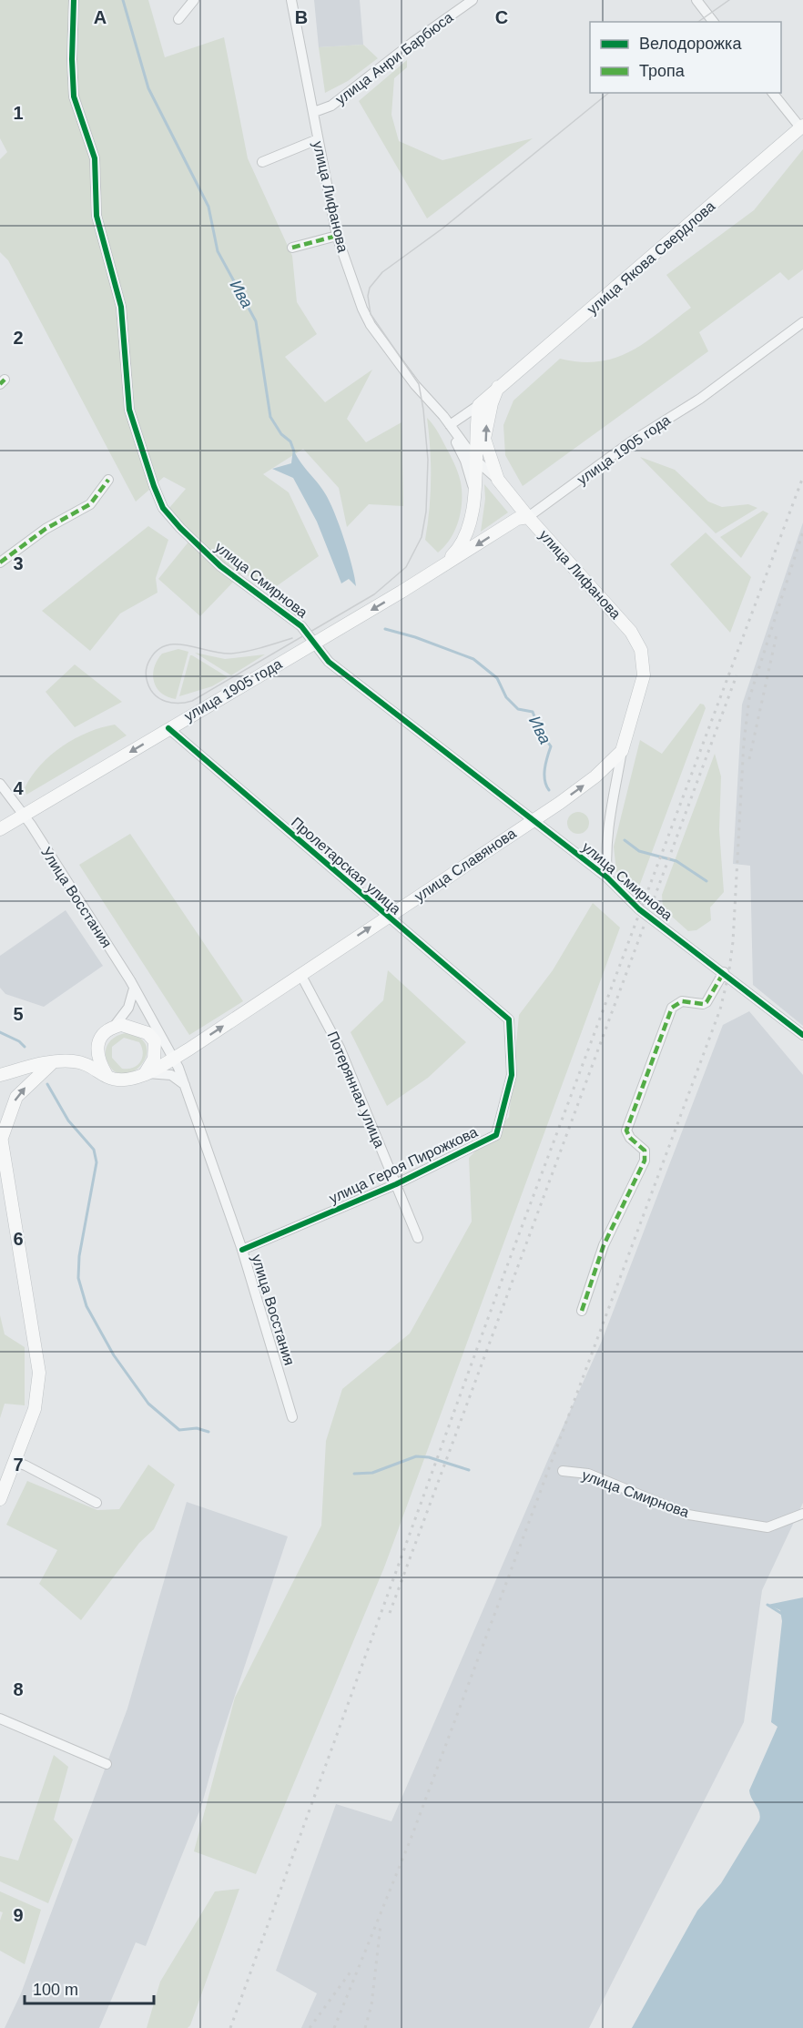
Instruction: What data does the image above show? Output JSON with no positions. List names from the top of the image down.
{
  "streets": {
    "main road": [
      "улица Лифанова",
      "улица Якова Свердлова",
      "улица 1905 года",
      "улица Славянова"
    ],
    "street": [
      "улица Анри Барбюса",
      "улица Смирнова",
      "Пролетарская улица",
      "Улица Восстания",
      "Потерянная улица",
      "улица Героя Пирожкова",
      "улица Восстания"
    ]
  },
  "crossings": [
    ["улица Анри Барбюса", "улица Лифанова"],
    ["улица Лифанова", "улица 1905 года"],
    ["улица Лифанова", "улица Славянова"],
    ["улица 1905 года", "улица Смирнова"],
    ["улица 1905 года", "Пролетарская улица"],
    ["улица 1905 года", "Улица Восстания"],
    ["улица Смирнова", "улица Славянова"],
    ["улица Славянова", "Пролетарская улица"],
    ["улица Славянова", "Потерянная улица"],
    ["улица Славянова", "улица Восстания"],
    ["Пролетарская улица", "улица Героя Пирожкова"],
    ["Потерянная улица", "улица Героя Пирожкова"],
    ["улица Героя Пирожкова", "улица Восстания"]
  ],
  "one_way": ["улица 1905 года", "улица Славянова"],
  "water": ["Ива"],
  "legend": ["Велодорожка", "Тропа"],
  "scale_bar": "100 m",
  "grid": {
    "columns": ["A", "B", "C"],
    "rows": [
      "1",
      "2",
      "3",
      "4",
      "5",
      "6",
      "7",
      "8",
      "9"
    ]
  }
}
